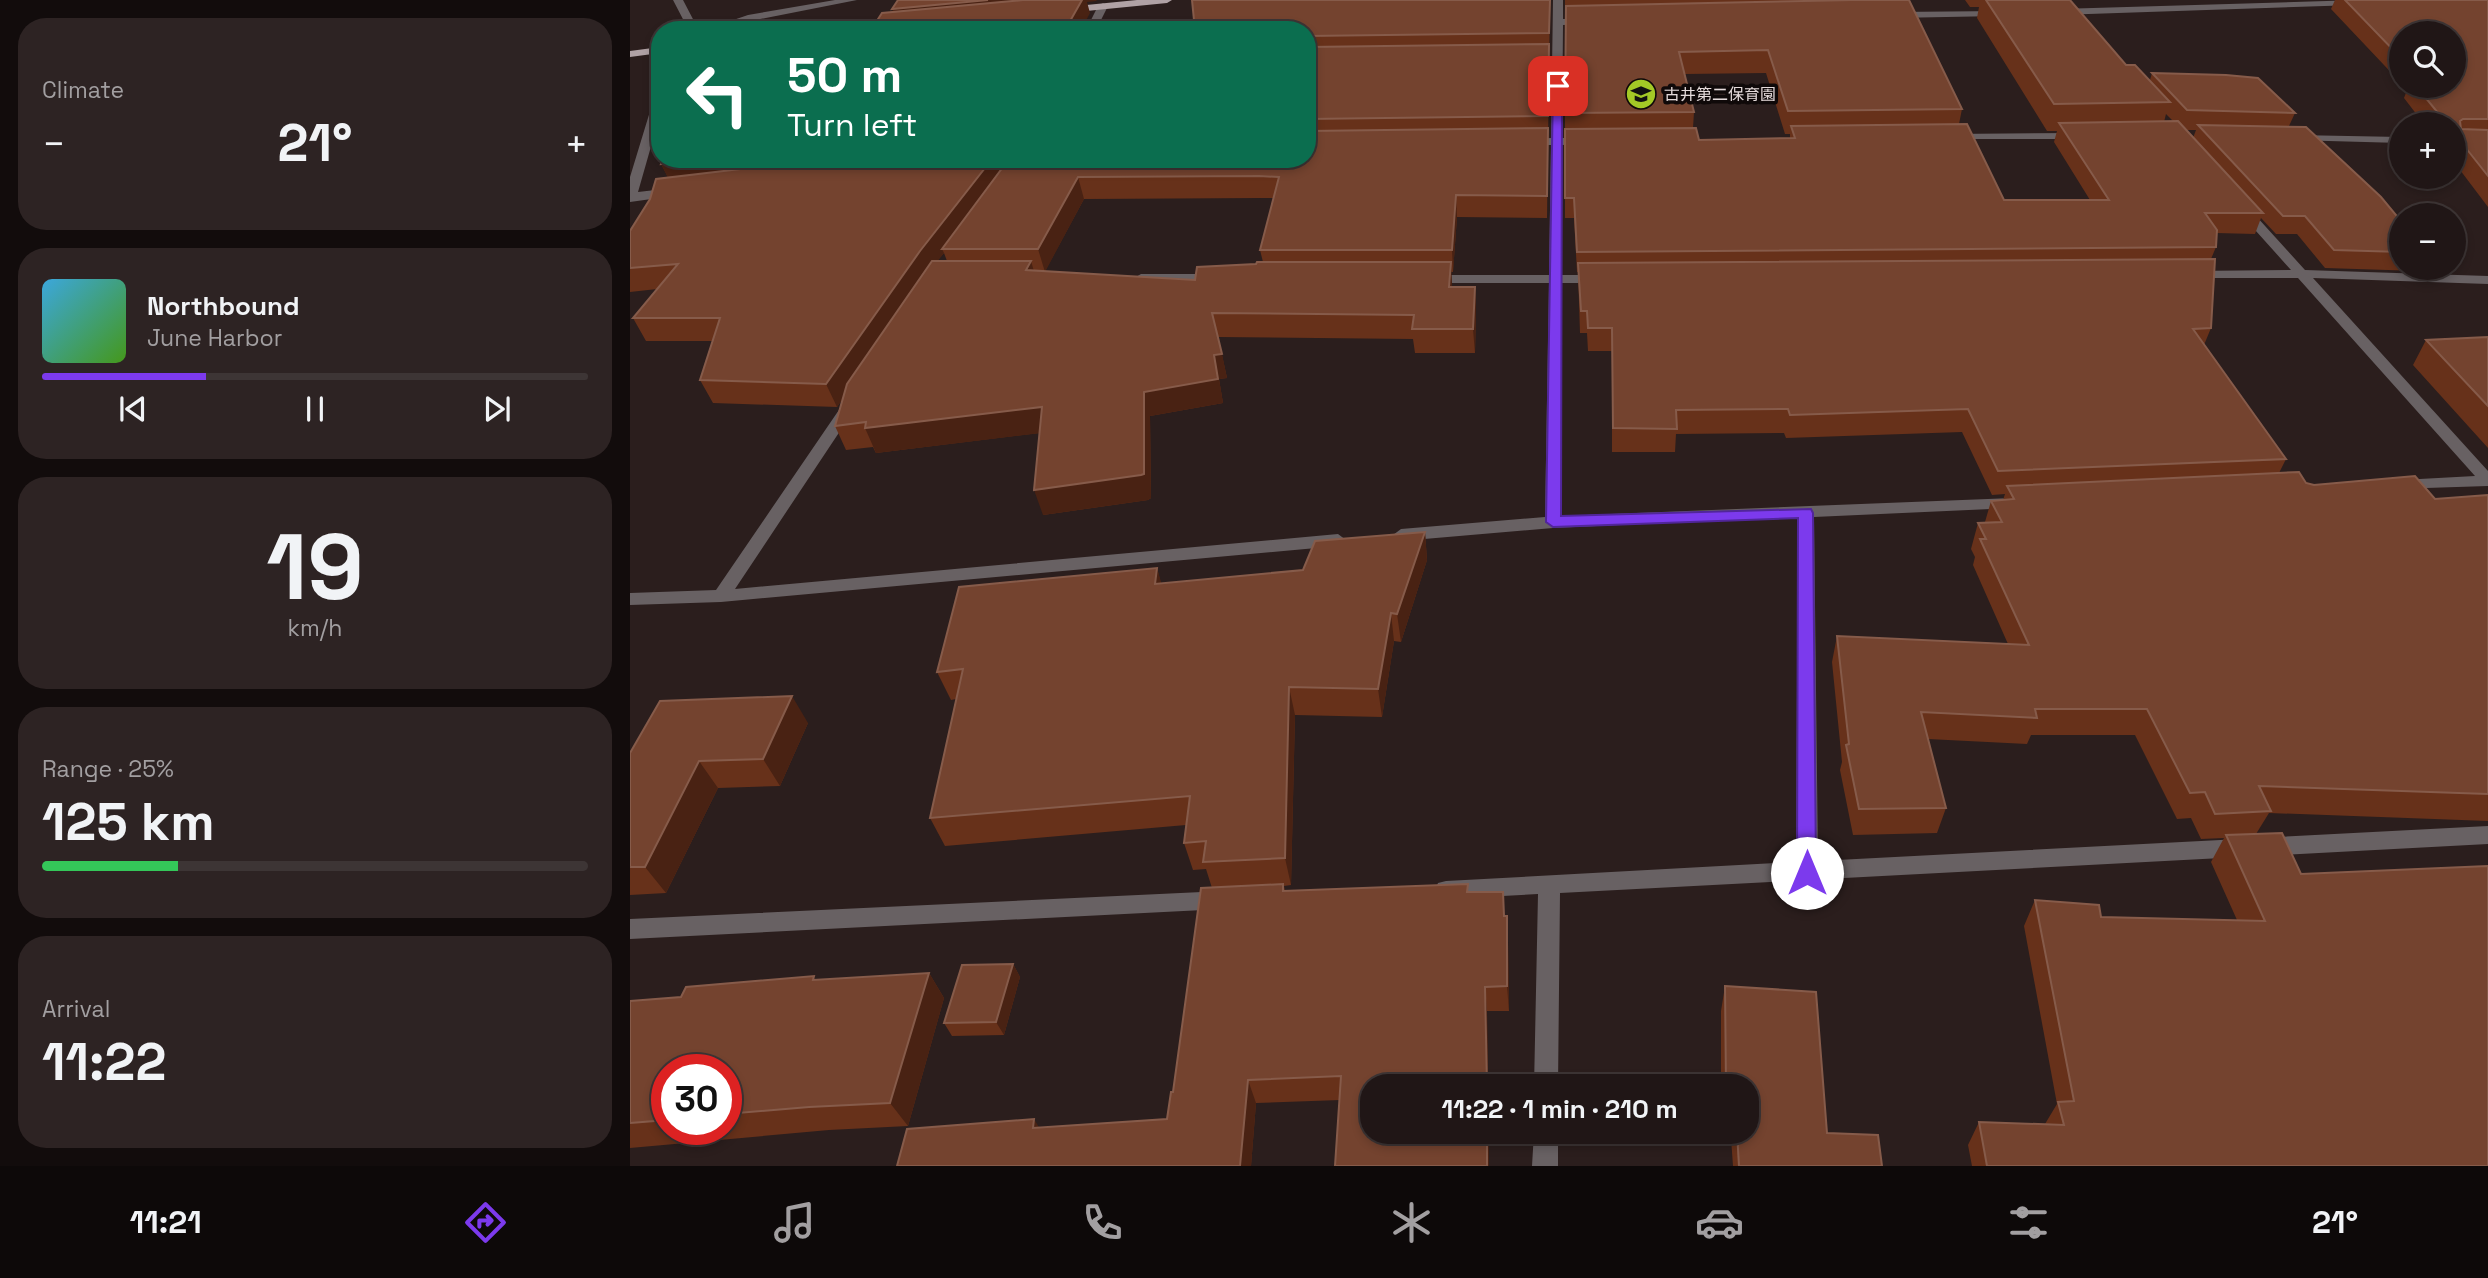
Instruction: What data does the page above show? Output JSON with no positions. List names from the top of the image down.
{
  "places": {
    "school or university": ["古井第二保育園"]
  },
  "page": {
    "tile": [
      "Climate",
      ["19", "km/h"],
      ["Range · 25%", "125 km"],
      ["Arrival", "11:22"]
    ],
    "map_buttons": ["+", "−"],
    "turn": ["50 m", "Turn left"],
    "heat": ["−", "21°", "+"],
    "song": ["Northbound", "June Harbor"],
    "limit": "30",
    "trip": "11:22 · 1 min · 210 m",
    "tabs": ["11:21", "21°"]
  }
}
